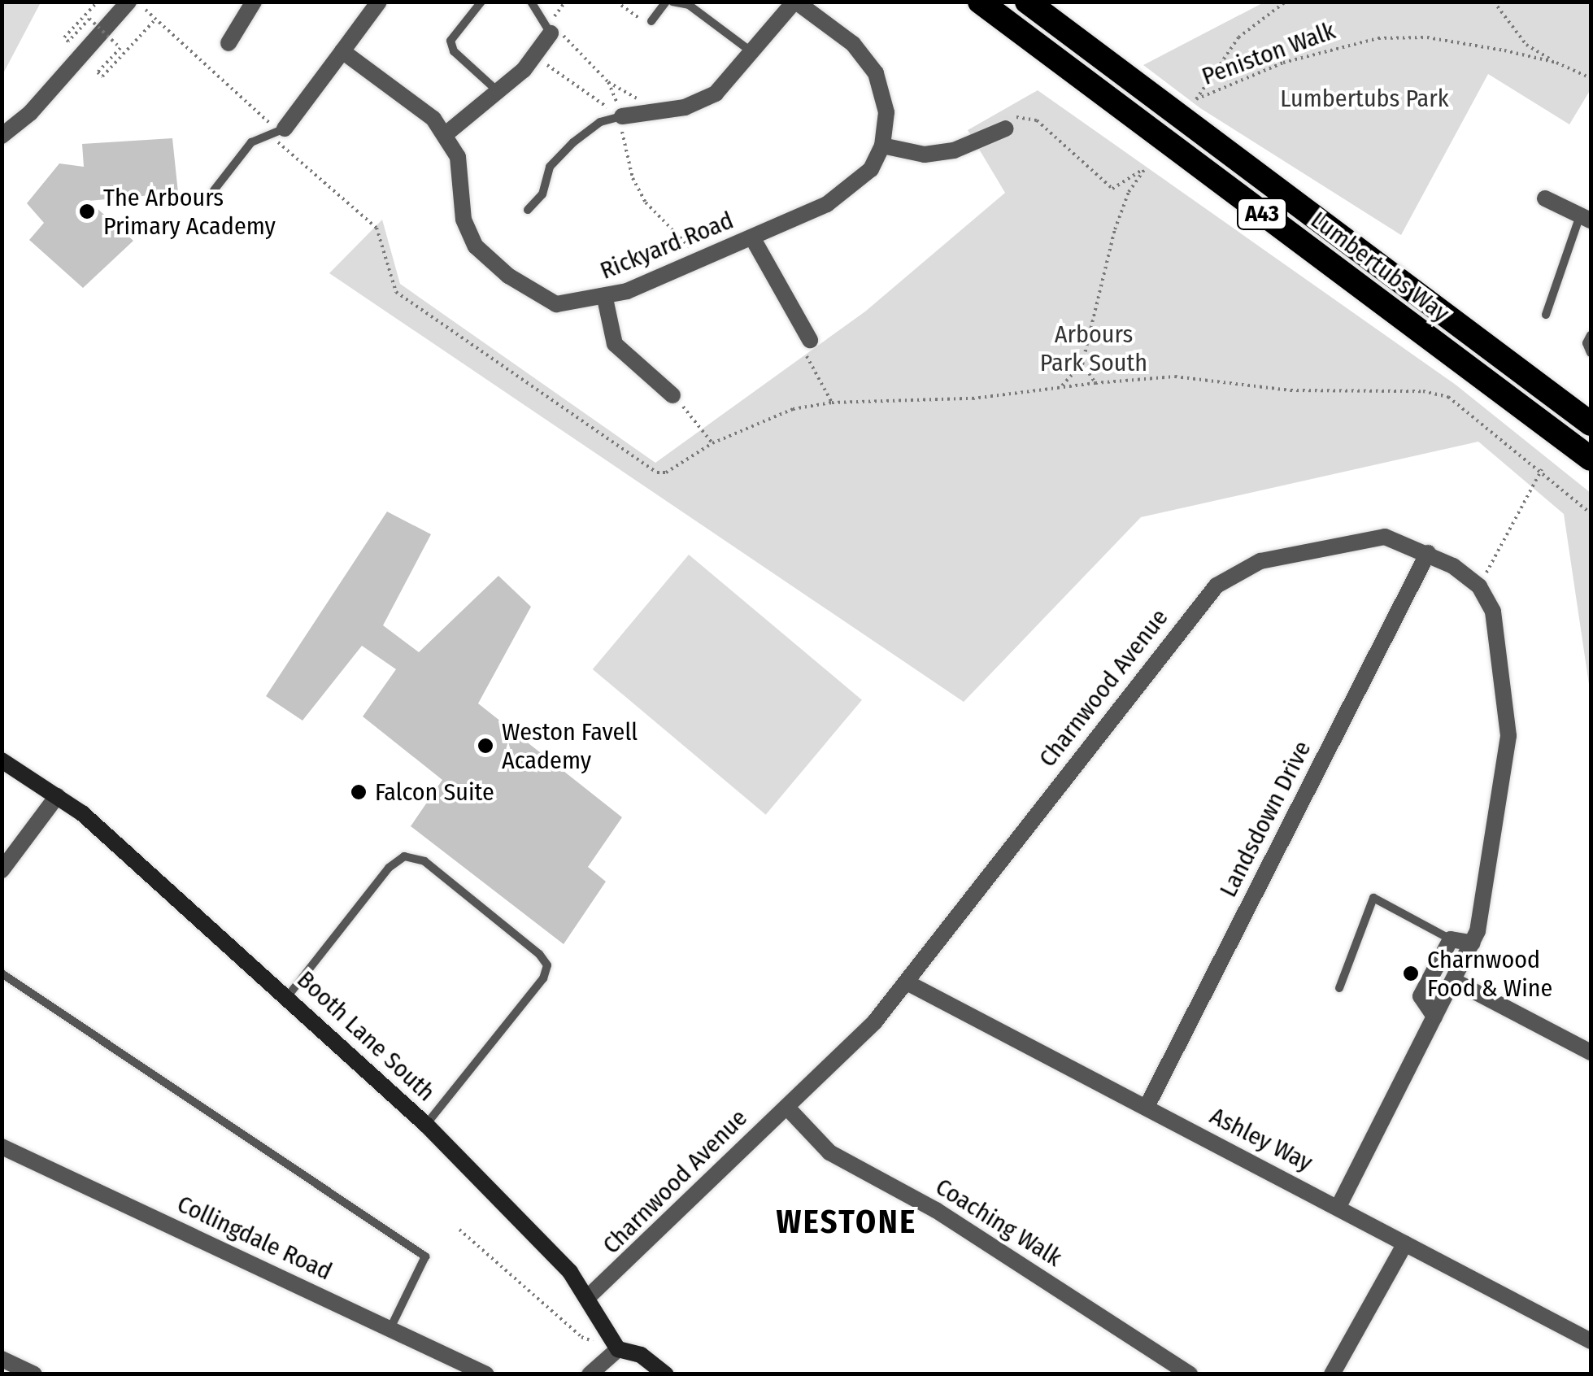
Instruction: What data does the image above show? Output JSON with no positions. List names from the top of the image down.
{
  "streets": {
    "highway": ["A43", "Lumbertubs Way"],
    "street": [
      "Rickyard Road",
      "Charnwood Avenue",
      "Landsdown Drive",
      "Booth Lane South",
      "Ashley Way",
      "Coaching Walk",
      "Collingdale Road"
    ],
    "path": ["Peniston Walk"]
  },
  "crossings": [
    ["Charnwood Avenue", "Landsdown Drive"],
    ["Charnwood Avenue", "Booth Lane South"],
    ["Charnwood Avenue", "Ashley Way"],
    ["Charnwood Avenue", "Coaching Walk"],
    ["Landsdown Drive", "Ashley Way"]
  ],
  "districts": ["WESTONE"],
  "parks": ["Lumbertubs Park", "Arbours Park South"],
  "places": [
    "The Arbours Primary Academy",
    "Weston Favell Academy",
    "Falcon Suite",
    "Charnwood Food & Wine"
  ]
}
